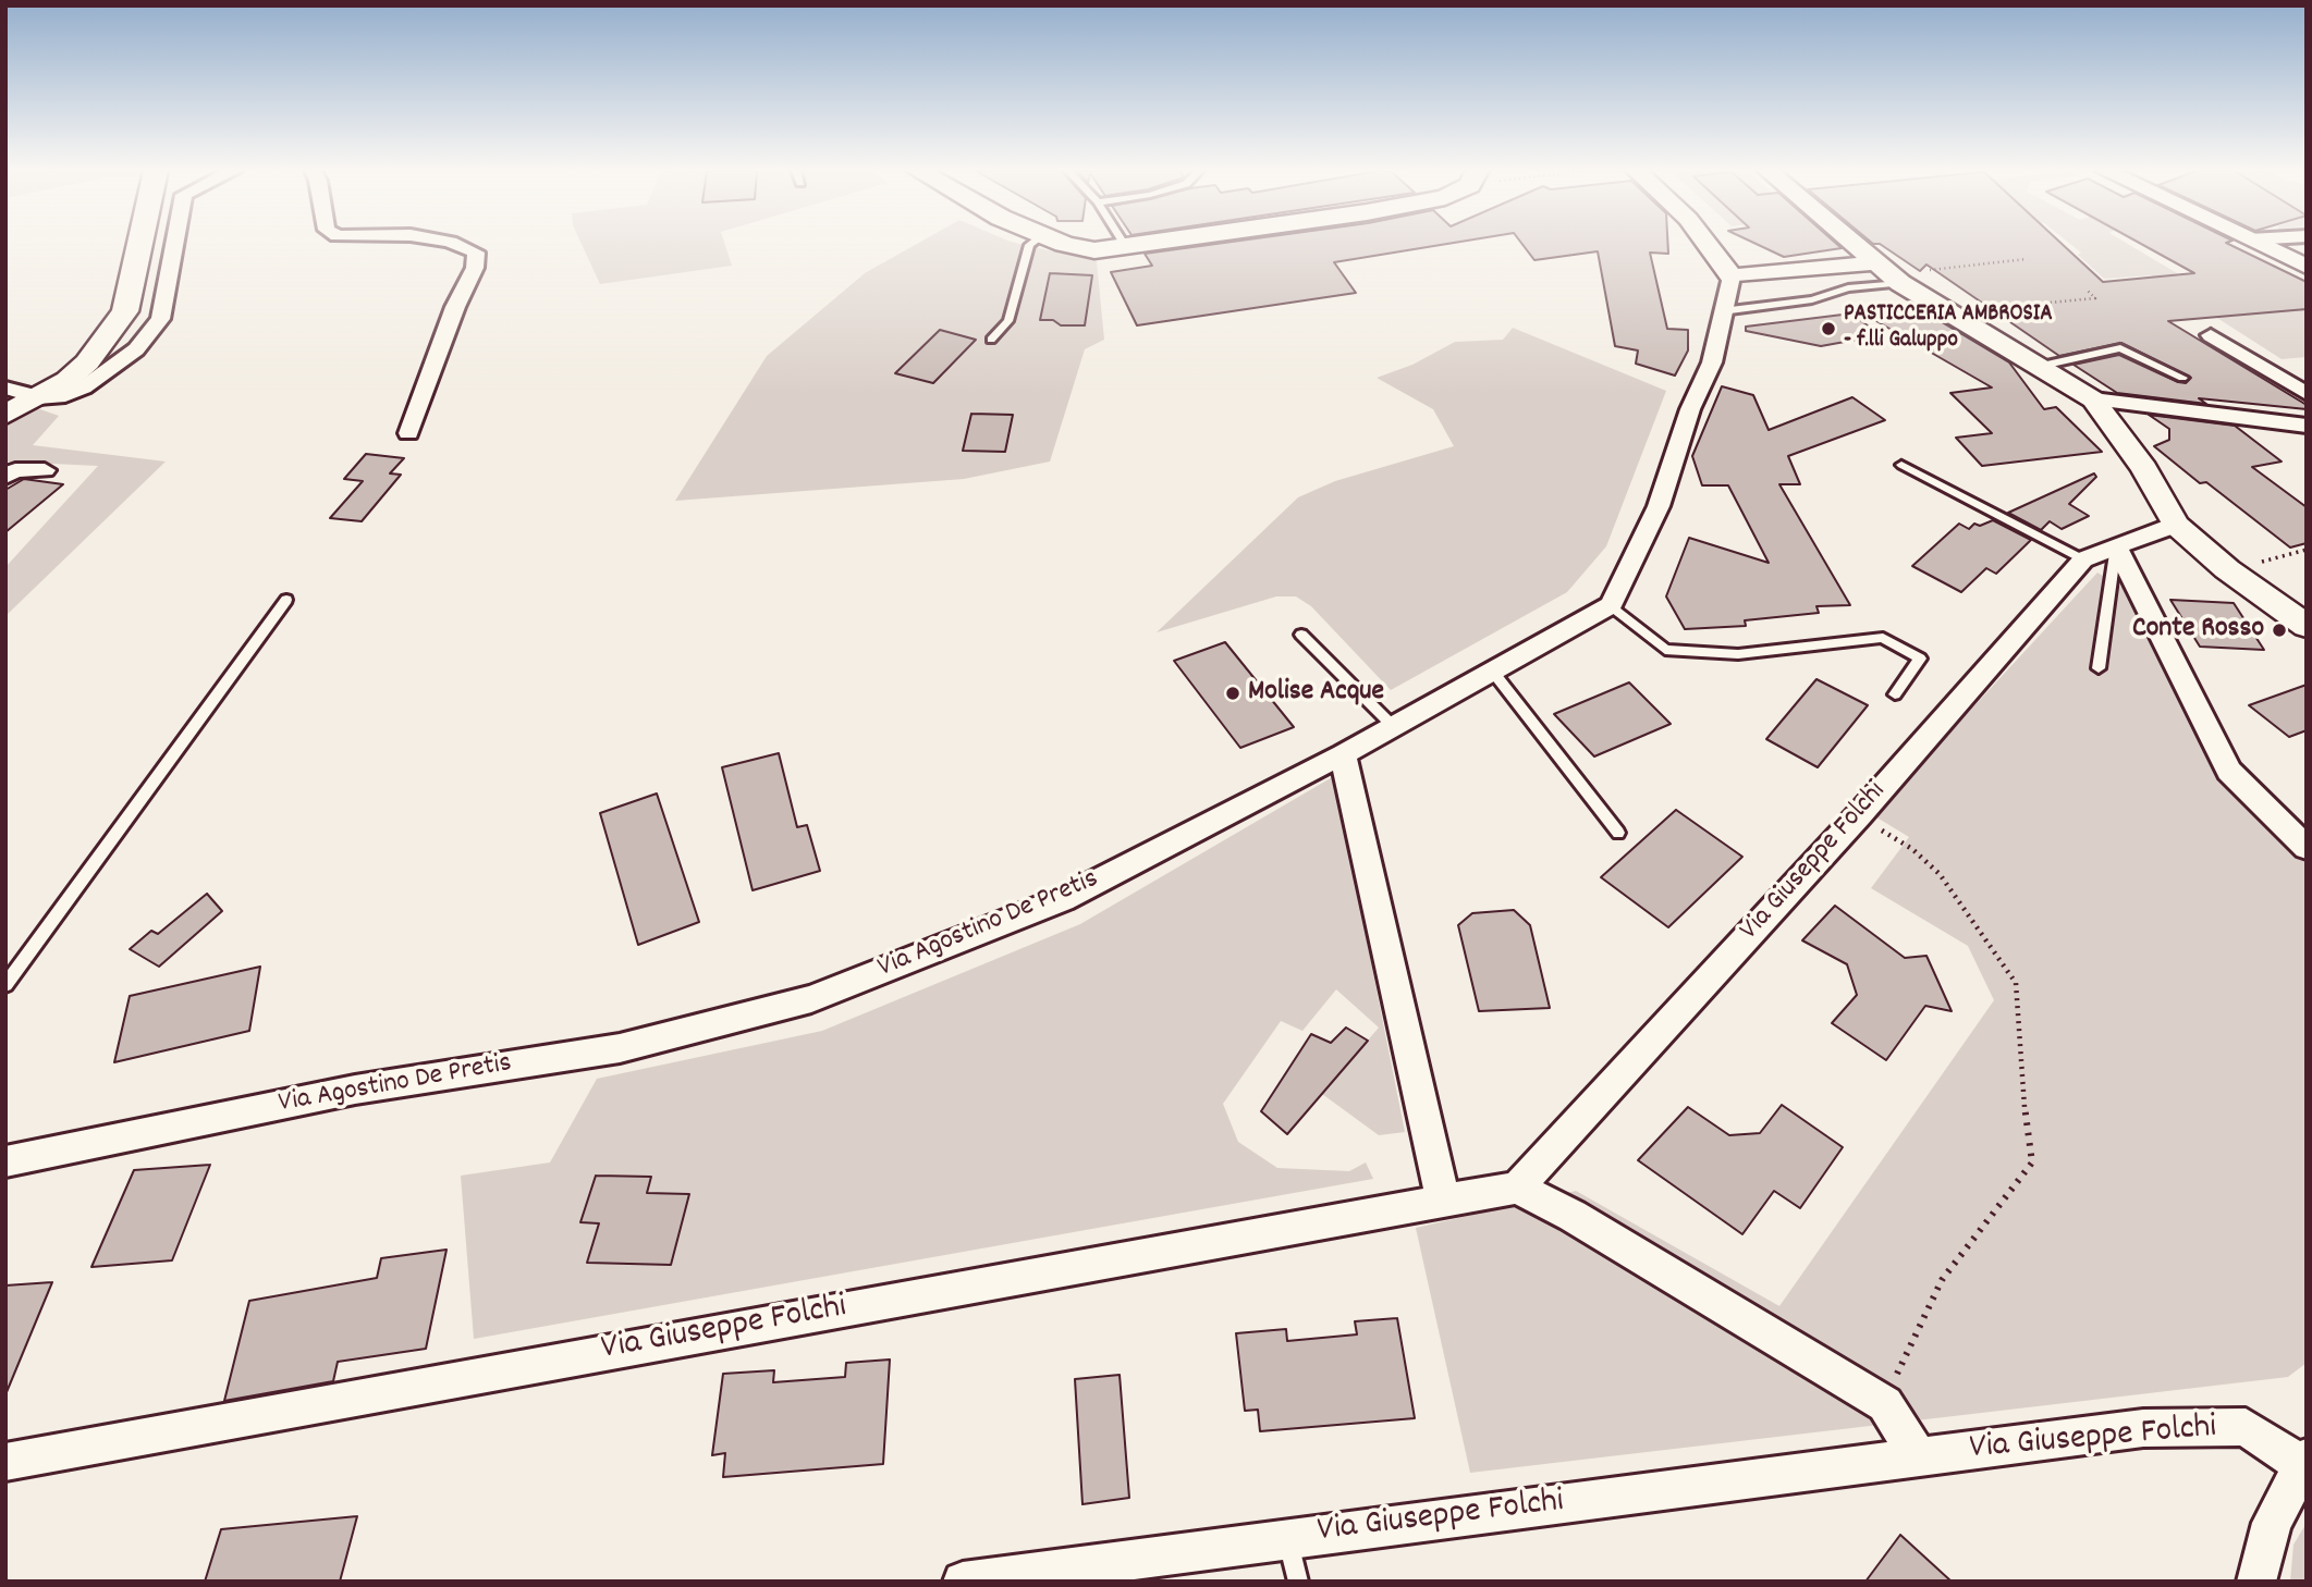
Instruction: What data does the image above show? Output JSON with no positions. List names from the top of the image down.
{
  "streets": {
    "street": ["Via Giuseppe Folchi", "Via Agostino De Pretis"]
  },
  "places": ["PASTICCERIA AMBROSIA - f.lli Galuppo", "Conte Rosso", "Molise Acque"]
}
